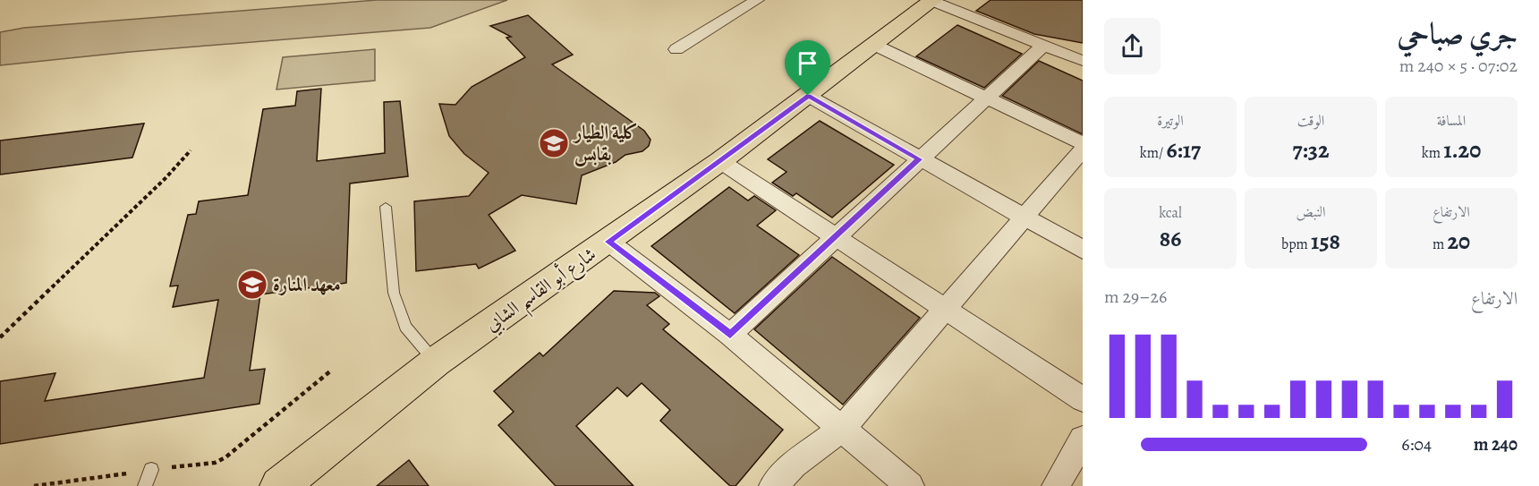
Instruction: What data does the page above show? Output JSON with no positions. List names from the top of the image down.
{
  "streets": {
    "main road": ["شارع أبو القاسم الشابي"]
  },
  "places": {
    "school or university": ["كلية الطيار بقابس", "معهد المنارة"]
  },
  "page": {
    "heading": ["جري صباحي", "07:02 · 5 × 240 m"],
    "stats": [
      ["المسافة", "1.20 km"],
      ["الوقت", "7:32"],
      ["الوتيرة", "6:17 /km"],
      ["الارتفاع", "20 m"],
      ["النبض", "158 bpm"],
      ["kcal", "86"]
    ],
    "chart": ["الارتفاع", "26–29 m"],
    "list": [
      {
        "name": "240 m",
        "note": "6:04"
      }
    ]
  }
}
